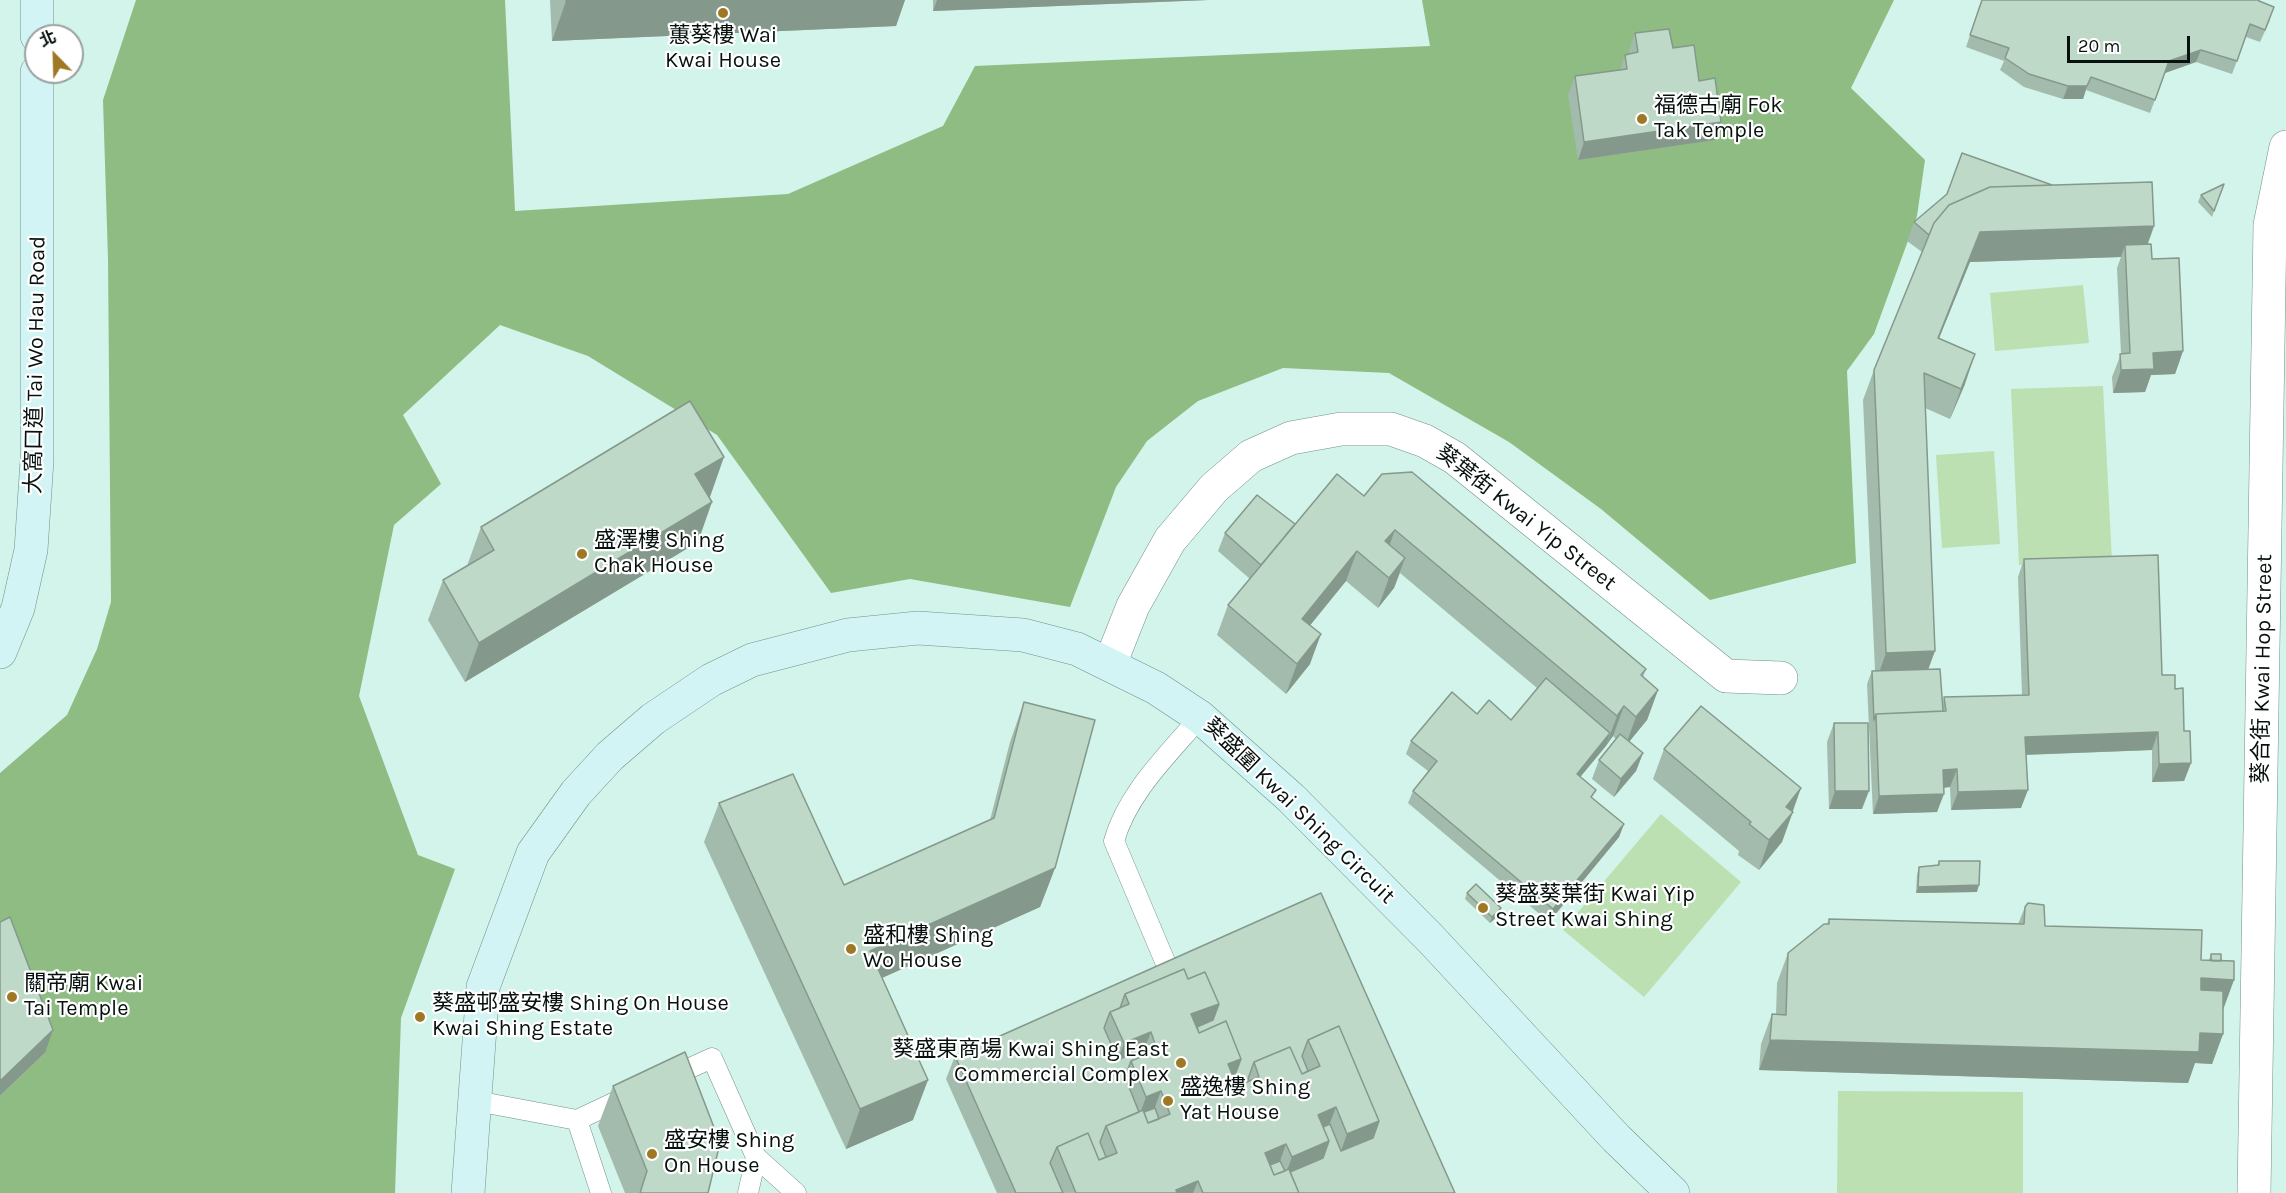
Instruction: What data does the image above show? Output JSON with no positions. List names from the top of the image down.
{
  "streets": {
    "street": [
      "大窩口道 Tai Wo Hau Road",
      "葵葉街 Kwai Yip Street",
      "葵合街 Kwai Hop Street",
      "葵盛圍 Kwai Shing Circuit"
    ]
  },
  "crossings": [
    ["葵葉街 Kwai Yip Street", "葵盛圍 Kwai Shing Circuit"]
  ],
  "places": [
    "蕙葵樓 Wai Kwai House",
    "福德古廟 Fok Tak Temple",
    "盛澤樓 Shing Chak House",
    "葵盛葵葉街 Kwai Yip Street Kwai Shing",
    "盛和樓 Shing Wo House",
    "關帝廟 Kwai Tai Temple",
    "葵盛邨盛安樓 Shing On House Kwai Shing Estate",
    "葵盛東商場 Kwai Shing East Commercial Complex",
    "盛逸樓 Shing Yat House",
    "盛安樓 Shing On House"
  ],
  "scale_bar": "20 m",
  "north": "top left"
}
